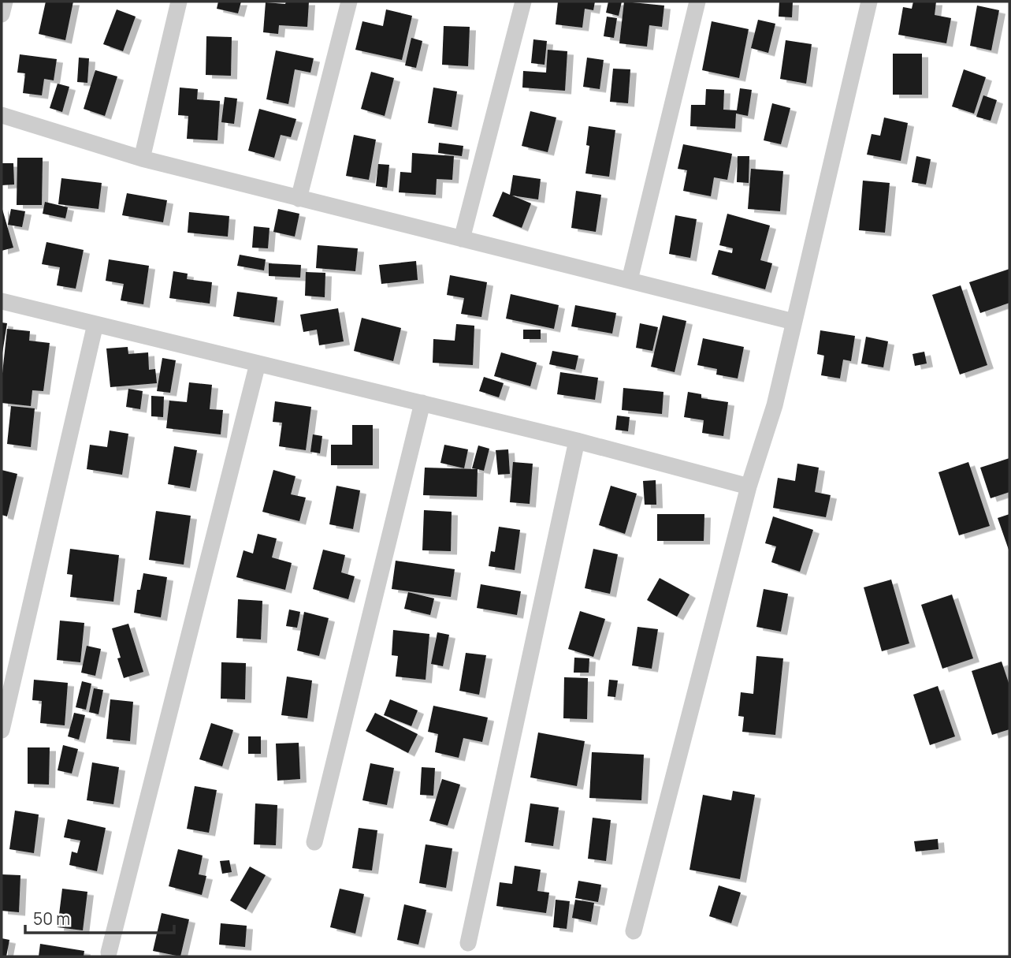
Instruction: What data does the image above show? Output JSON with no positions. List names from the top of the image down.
{
  "scale_bar": "50 m"
}
